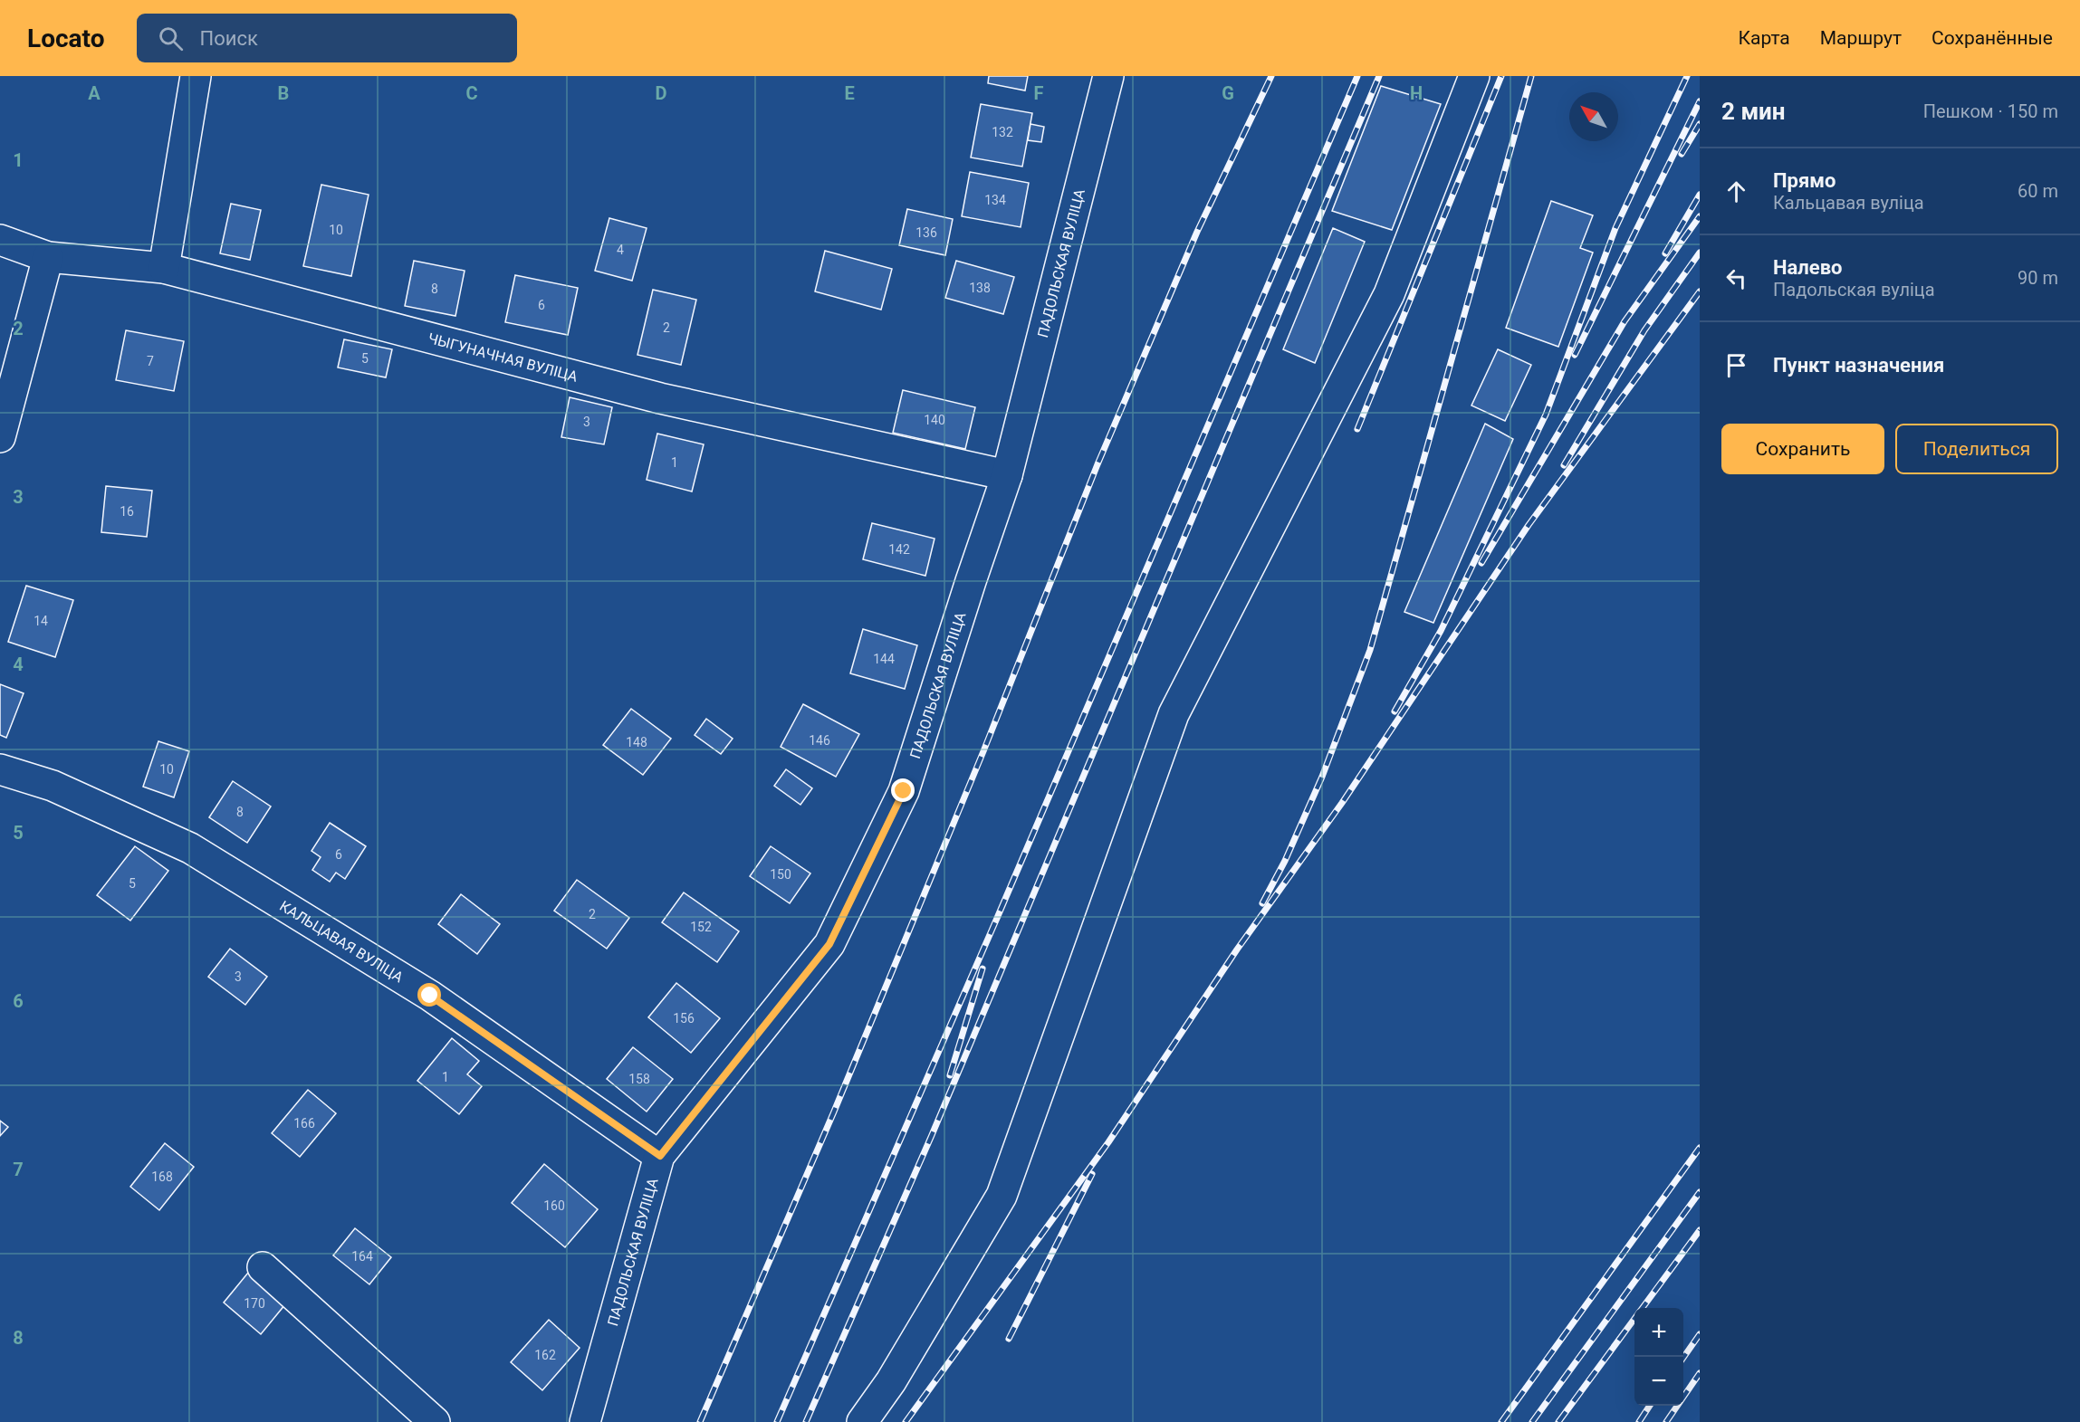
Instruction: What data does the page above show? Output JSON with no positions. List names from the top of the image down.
{
  "streets": {
    "street": ["ПАДОЛЬСКАЯ ВУЛІЦА", "ЧЫГУНАЧНАЯ ВУЛІЦА", "КАЛЬЦАВАЯ ВУЛІЦА"]
  },
  "crossings": [
    ["ПАДОЛЬСКАЯ ВУЛІЦА", "ЧЫГУНАЧНАЯ ВУЛІЦА"],
    ["ПАДОЛЬСКАЯ ВУЛІЦА", "КАЛЬЦАВАЯ ВУЛІЦА"]
  ],
  "house_numbers": [
    "132",
    "134",
    "10",
    "136",
    "4",
    "138",
    "8",
    "6",
    "2",
    "5",
    "7",
    "140",
    "3",
    "1",
    "16",
    "142",
    "14",
    "144",
    "146",
    "148",
    "10",
    "8",
    "6",
    "150",
    "5",
    "2",
    "152",
    "3",
    "156",
    "1",
    "158",
    "166",
    "168",
    "160",
    "164",
    "170",
    "162"
  ],
  "north": "top left",
  "page": {
    "header": "Locato",
    "search": "Поиск",
    "nav": ["Карта", "Маршрут", "Сохранённые"],
    "heading": ["2 мин", "Пешком · 150 m"],
    "list": [
      ["Прямо", "Кальцавая вуліца", "60 m"],
      ["Налево", "Падольская вуліца", "90 m"],
      "Пункт назначения"
    ],
    "buttons": ["Сохранить", "Поделиться"],
    "map_buttons": ["+", "−"]
  },
  "grid": {
    "columns": [
      "A",
      "B",
      "C",
      "D",
      "E",
      "F",
      "G",
      "H"
    ],
    "rows": [
      "1",
      "2",
      "3",
      "4",
      "5",
      "6",
      "7",
      "8"
    ]
  }
}
